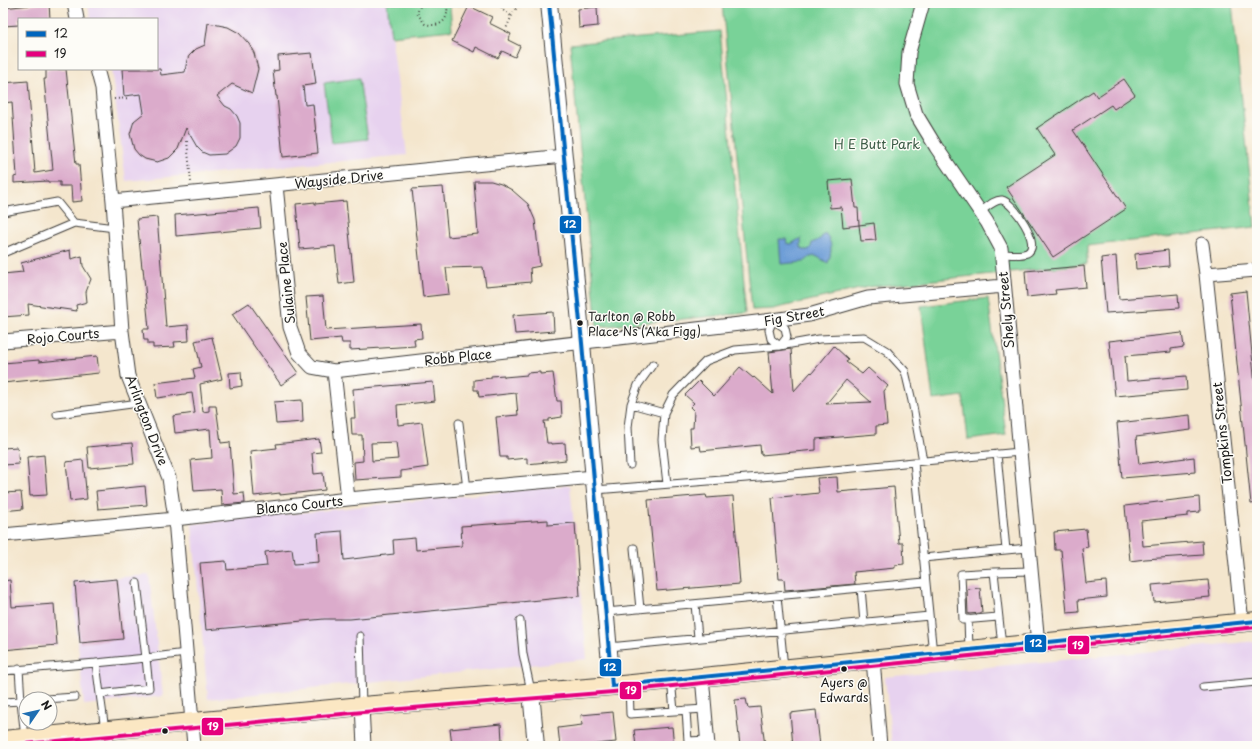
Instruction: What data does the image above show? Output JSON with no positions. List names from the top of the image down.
{
  "streets": {
    "street": [
      "Wayside Drive",
      "Sulaine Place",
      "Shely Street",
      "Fig Street",
      "Rojo Courts",
      "Robb Place",
      "Arlington Drive",
      "Tompkins Street",
      "Blanco Courts"
    ]
  },
  "crossings": [
    ["Wayside Drive", "Sulaine Place"],
    ["Wayside Drive", "Arlington Drive"],
    ["Sulaine Place", "Robb Place"],
    ["Shely Street", "Fig Street"],
    ["Fig Street", "Robb Place"],
    ["Rojo Courts", "Arlington Drive"],
    ["Arlington Drive", "Blanco Courts"]
  ],
  "parks": ["H E Butt Park"],
  "places": ["Tarlton @ Robb Place Ns (Aka Figg)", "Ayers @ Edwards"],
  "lines": ["transit line 12", "transit line 19"],
  "legend": ["12", "19"],
  "north": "top right"
}
